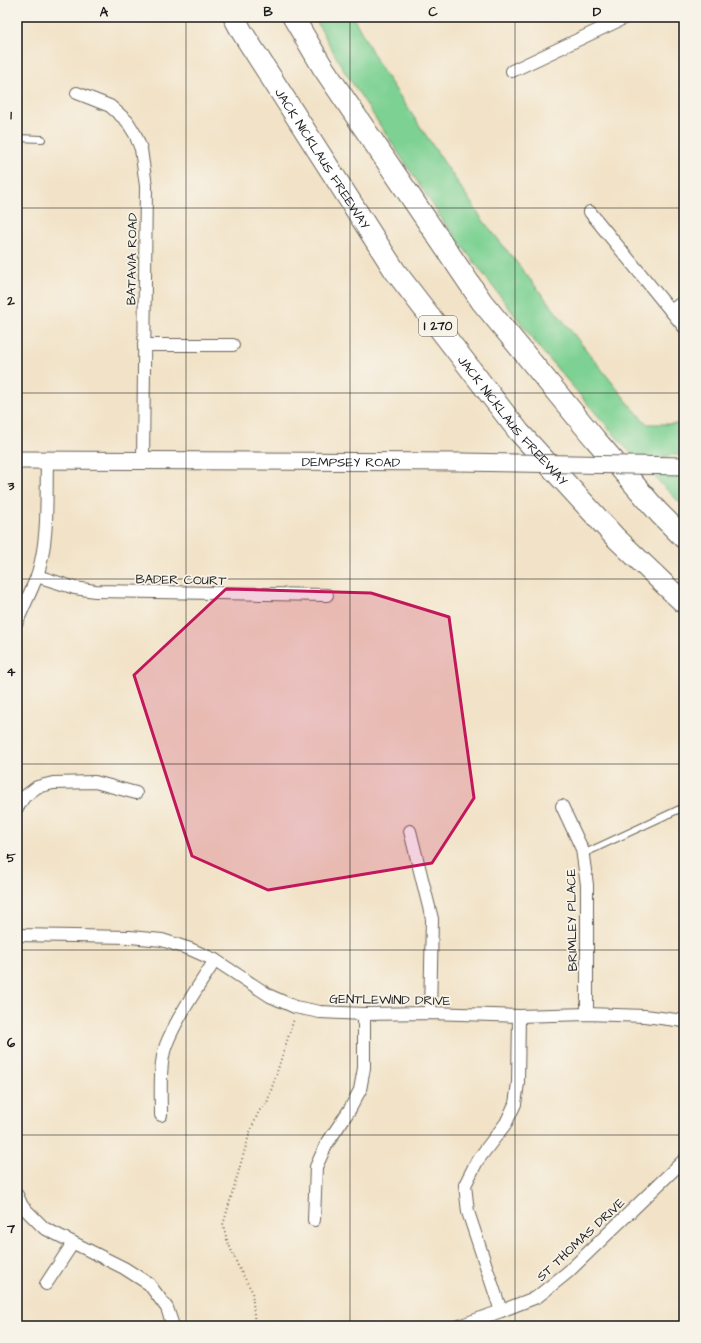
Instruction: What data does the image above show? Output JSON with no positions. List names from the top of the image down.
{
  "streets": {
    "highway": ["JACK NICKLAUS FREEWAY", "I 270"],
    "main road": ["DEMPSEY ROAD"],
    "street": [
      "BATAVIA ROAD",
      "BADER COURT",
      "BRIMLEY PLACE",
      "GENTLEWIND DRIVE",
      "ST THOMAS DRIVE"
    ]
  },
  "crossings": [
    ["BATAVIA ROAD", "DEMPSEY ROAD"],
    ["BRIMLEY PLACE", "GENTLEWIND DRIVE"]
  ],
  "grid": {
    "columns": [
      "A",
      "B",
      "C",
      "D"
    ],
    "rows": [
      "1",
      "2",
      "3",
      "4",
      "5",
      "6",
      "7"
    ]
  }
}
